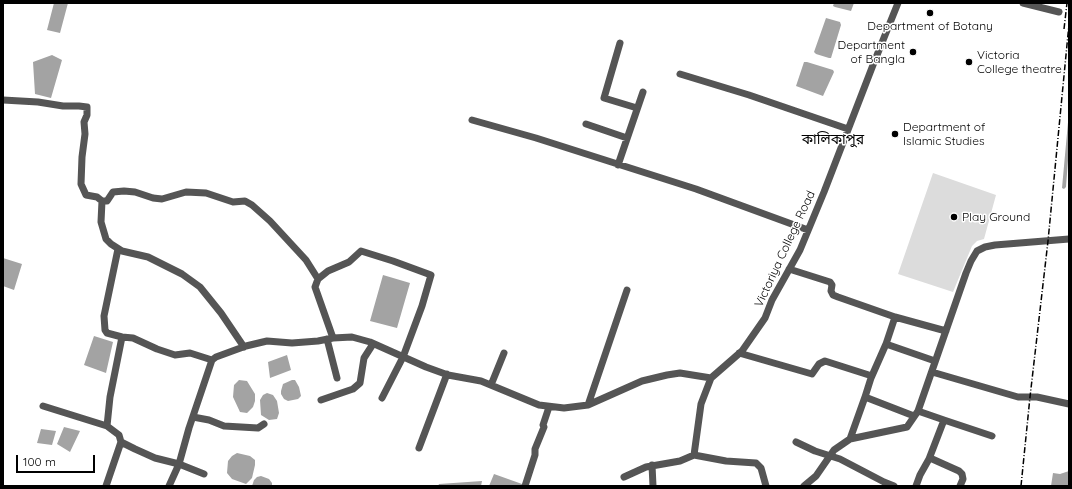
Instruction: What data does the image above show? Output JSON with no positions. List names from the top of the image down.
{
  "streets": {
    "street": ["Victoriya College Road"]
  },
  "districts": ["কালিকাপুর"],
  "places": [
    "Department of Botany",
    "Department of Bangla",
    "Victoria College theatre",
    "Department of Islamic Studies",
    "Play Ground"
  ],
  "scale_bar": "100 m"
}
